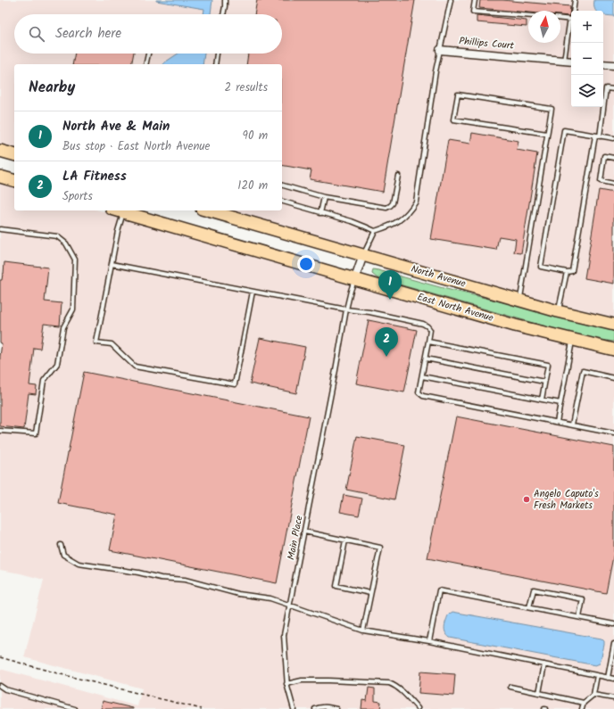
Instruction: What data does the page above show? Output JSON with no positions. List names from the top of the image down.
{
  "streets": {
    "main road": ["North Avenue", "East North Avenue"],
    "street": ["Phillips Court"],
    "lane": ["Main Place"]
  },
  "crossings": [
    ["East North Avenue", "Main Place"]
  ],
  "places": ["Angelo Caputo's Fresh Markets"],
  "north": "top",
  "page": {
    "map_buttons": ["+", "−"],
    "search": "Search here",
    "heading": ["Nearby", "2 results"],
    "list": [
      {
        "mark": "1",
        "name": "North Ave & Main",
        "note": "Bus stop · East North Avenue",
        "value": "90 m"
      },
      {
        "mark": "2",
        "name": "LA Fitness",
        "note": "Sports",
        "value": "120 m"
      }
    ],
    "pins": ["1", "2"]
  }
}
